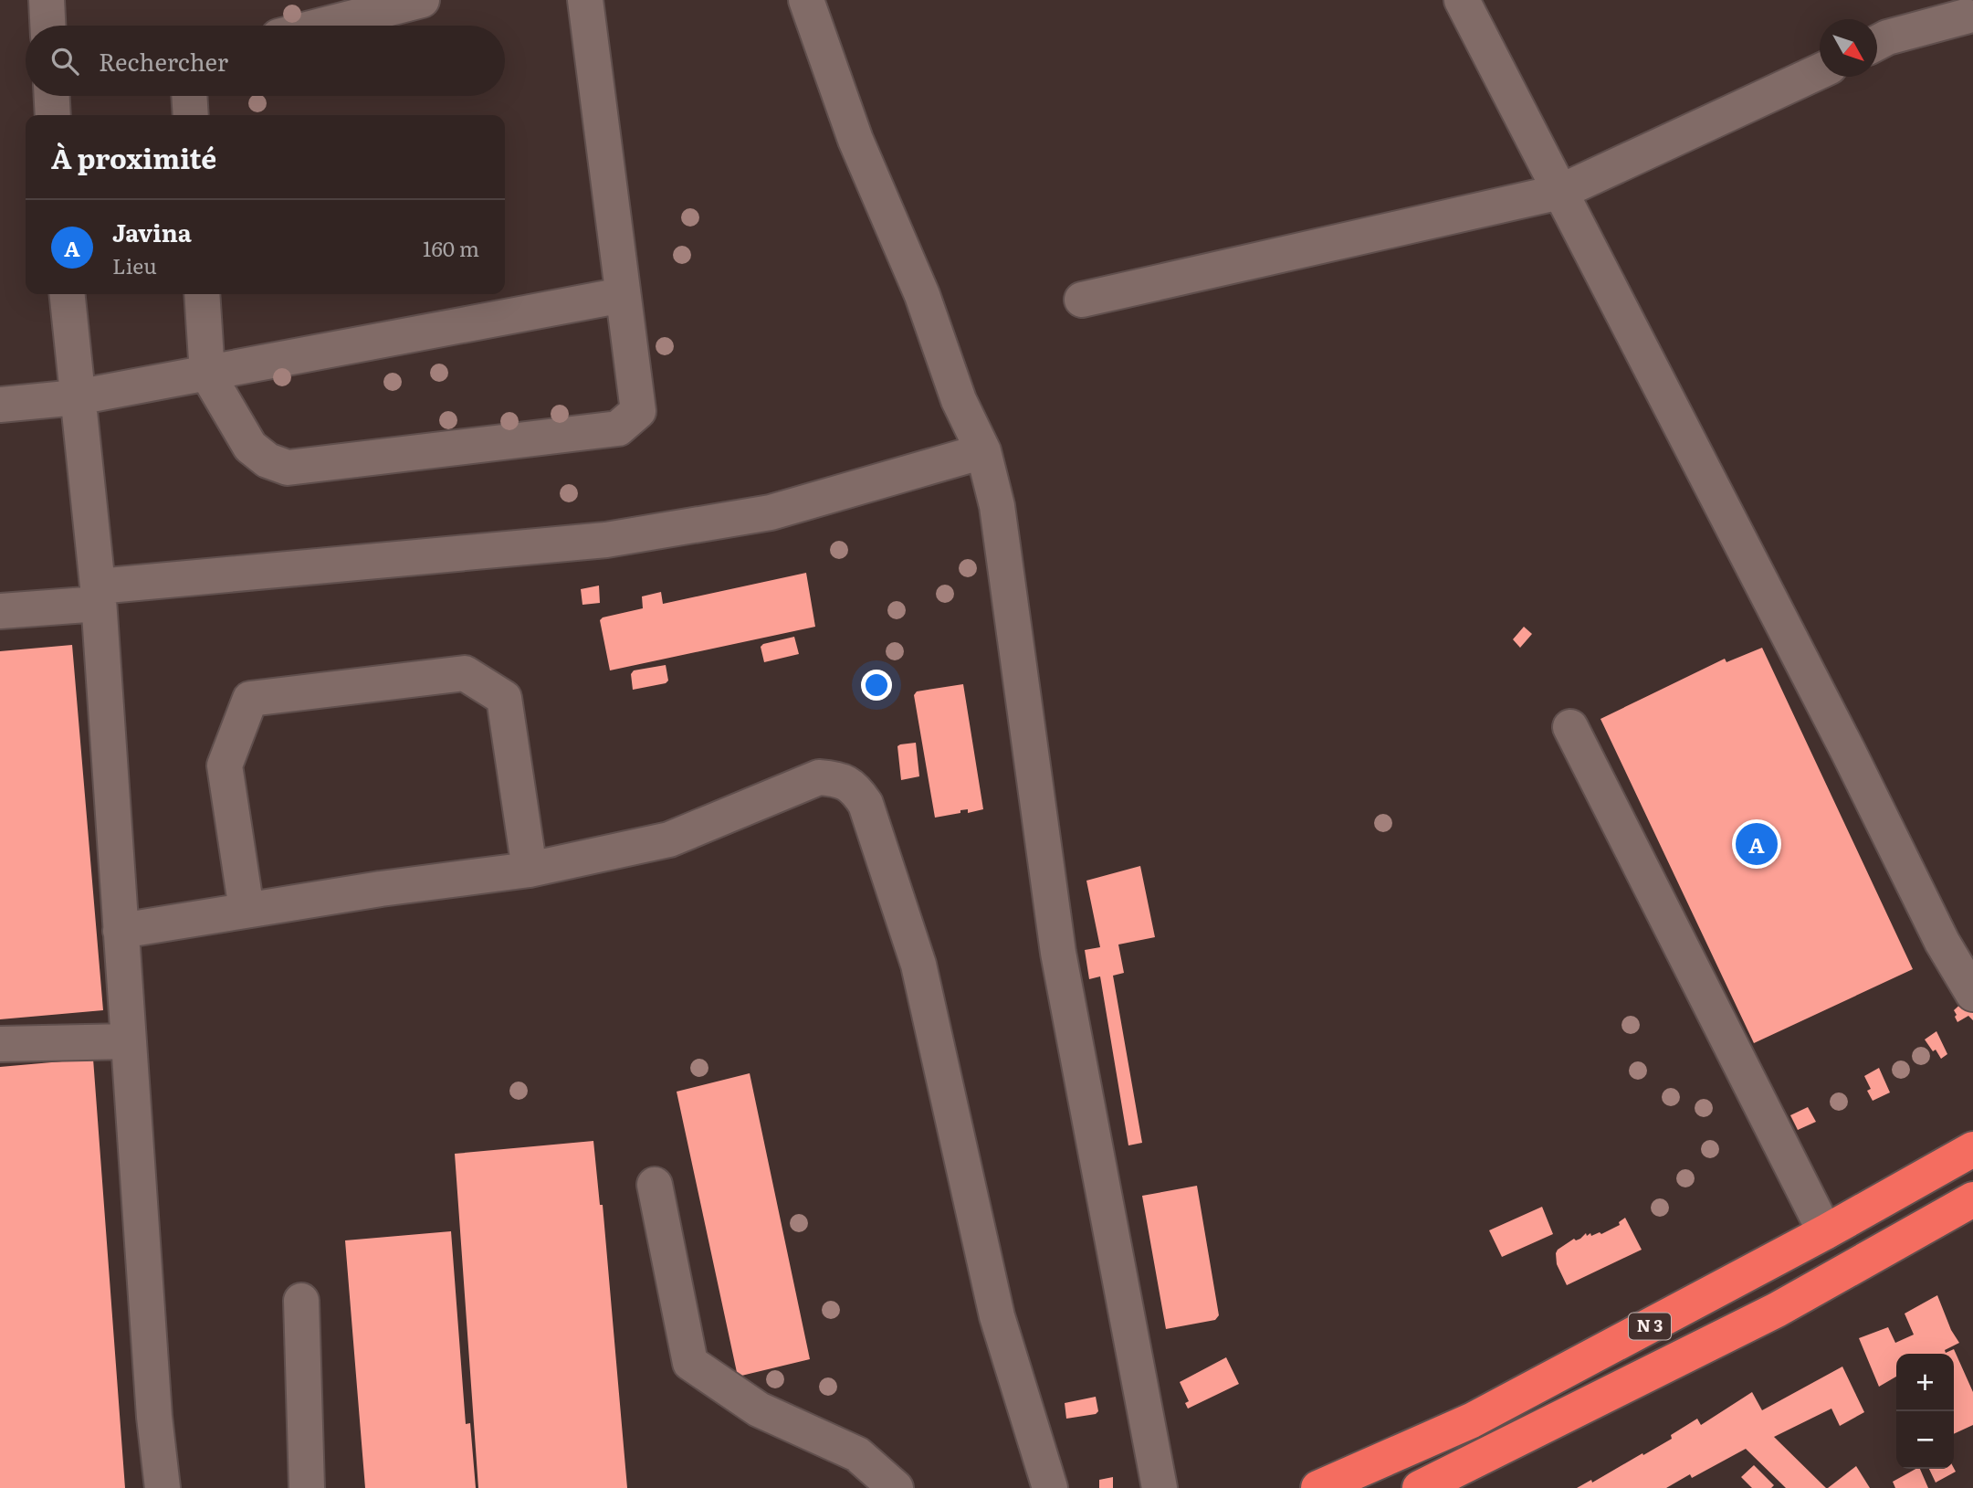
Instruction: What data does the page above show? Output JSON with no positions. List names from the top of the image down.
{
  "streets": {
    "highway": ["N 3"]
  },
  "north": "bottom right",
  "page": {
    "search": "Rechercher",
    "heading": "À proximité",
    "list": [
      {
        "mark": "A",
        "name": "Javina",
        "note": "Lieu",
        "value": "160 m"
      }
    ],
    "pins": "A",
    "map_buttons": ["+", "−"]
  }
}
